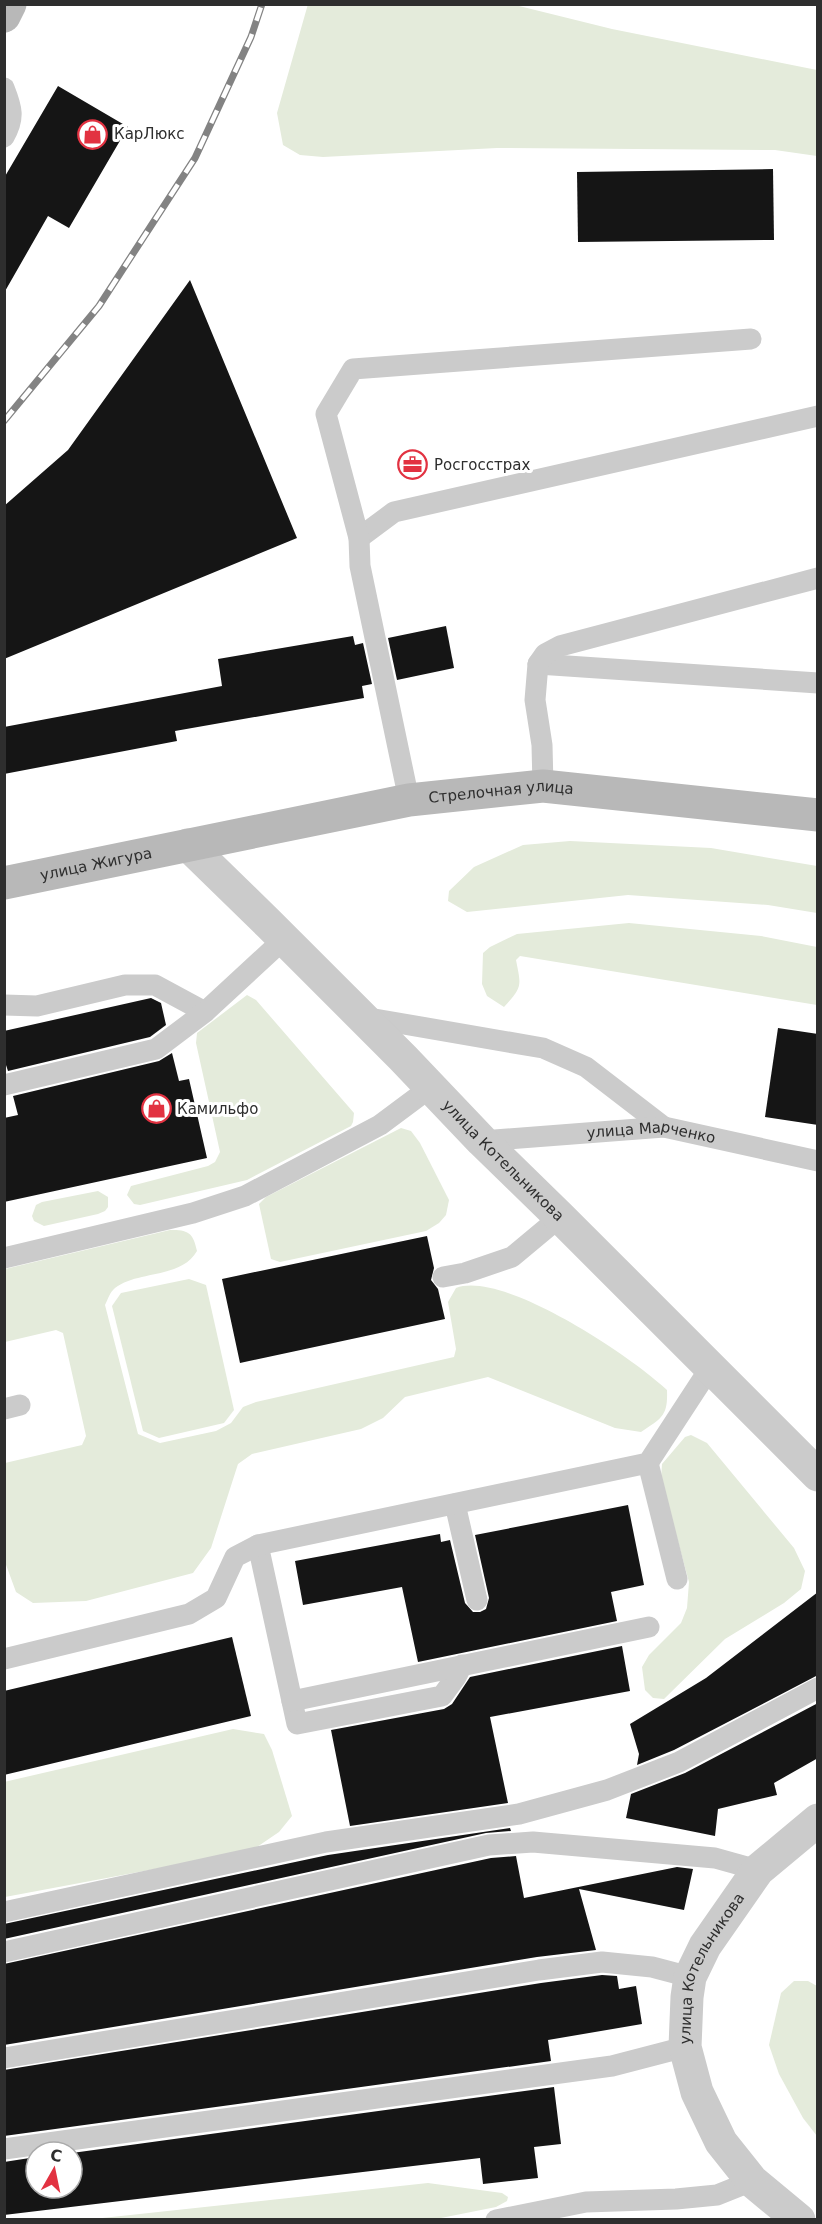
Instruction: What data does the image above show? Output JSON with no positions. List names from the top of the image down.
{
  "streets": {
    "main road": ["Стрелочная улица", "улица Жигура"],
    "street": ["улица Котельникова"],
    "lane": ["улица Марченко"]
  },
  "crossings": [
    ["Стрелочная улица", "улица Жигура"],
    ["Стрелочная улица", "улица Котельникова"],
    ["улица Жигура", "улица Котельникова"],
    ["улица Марченко", "улица Котельникова"]
  ],
  "places": {
    "shop": ["КарЛюкс", "Камильфо"],
    "office": ["Росгосстрах"]
  },
  "north": "top"
}
